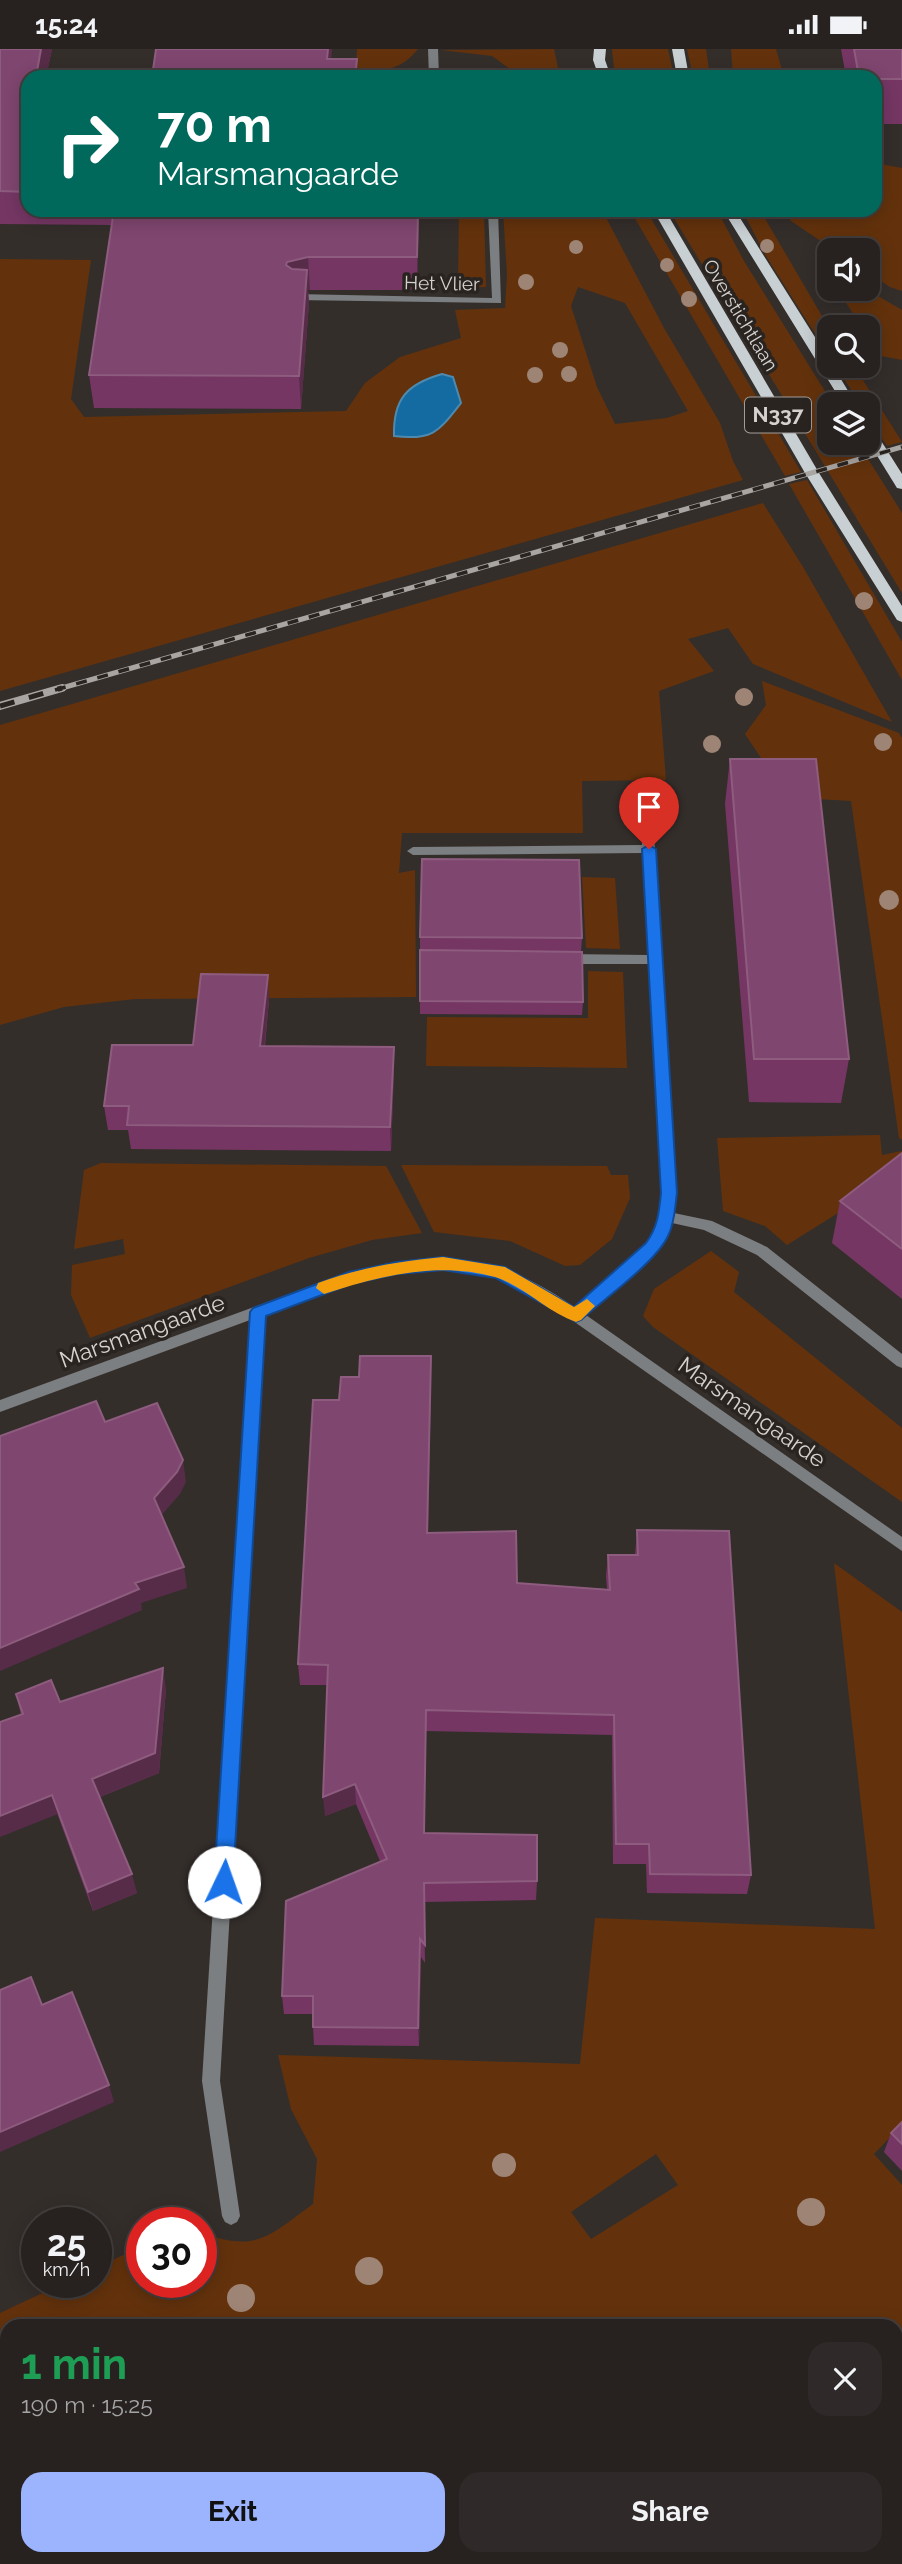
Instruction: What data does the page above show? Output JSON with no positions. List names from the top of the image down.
{
  "streets": {
    "main road": ["Overstichtlaan", "N337"],
    "street": ["Het Vlier", "Marsmangaarde"]
  },
  "page": {
    "status": "15:24",
    "turn": ["70 m", "Marsmangaarde"],
    "speed": "25 km/h",
    "limit": "30",
    "heading": ["1 min", "190 m · 15:25"],
    "buttons": ["Exit", "Share"]
  }
}
